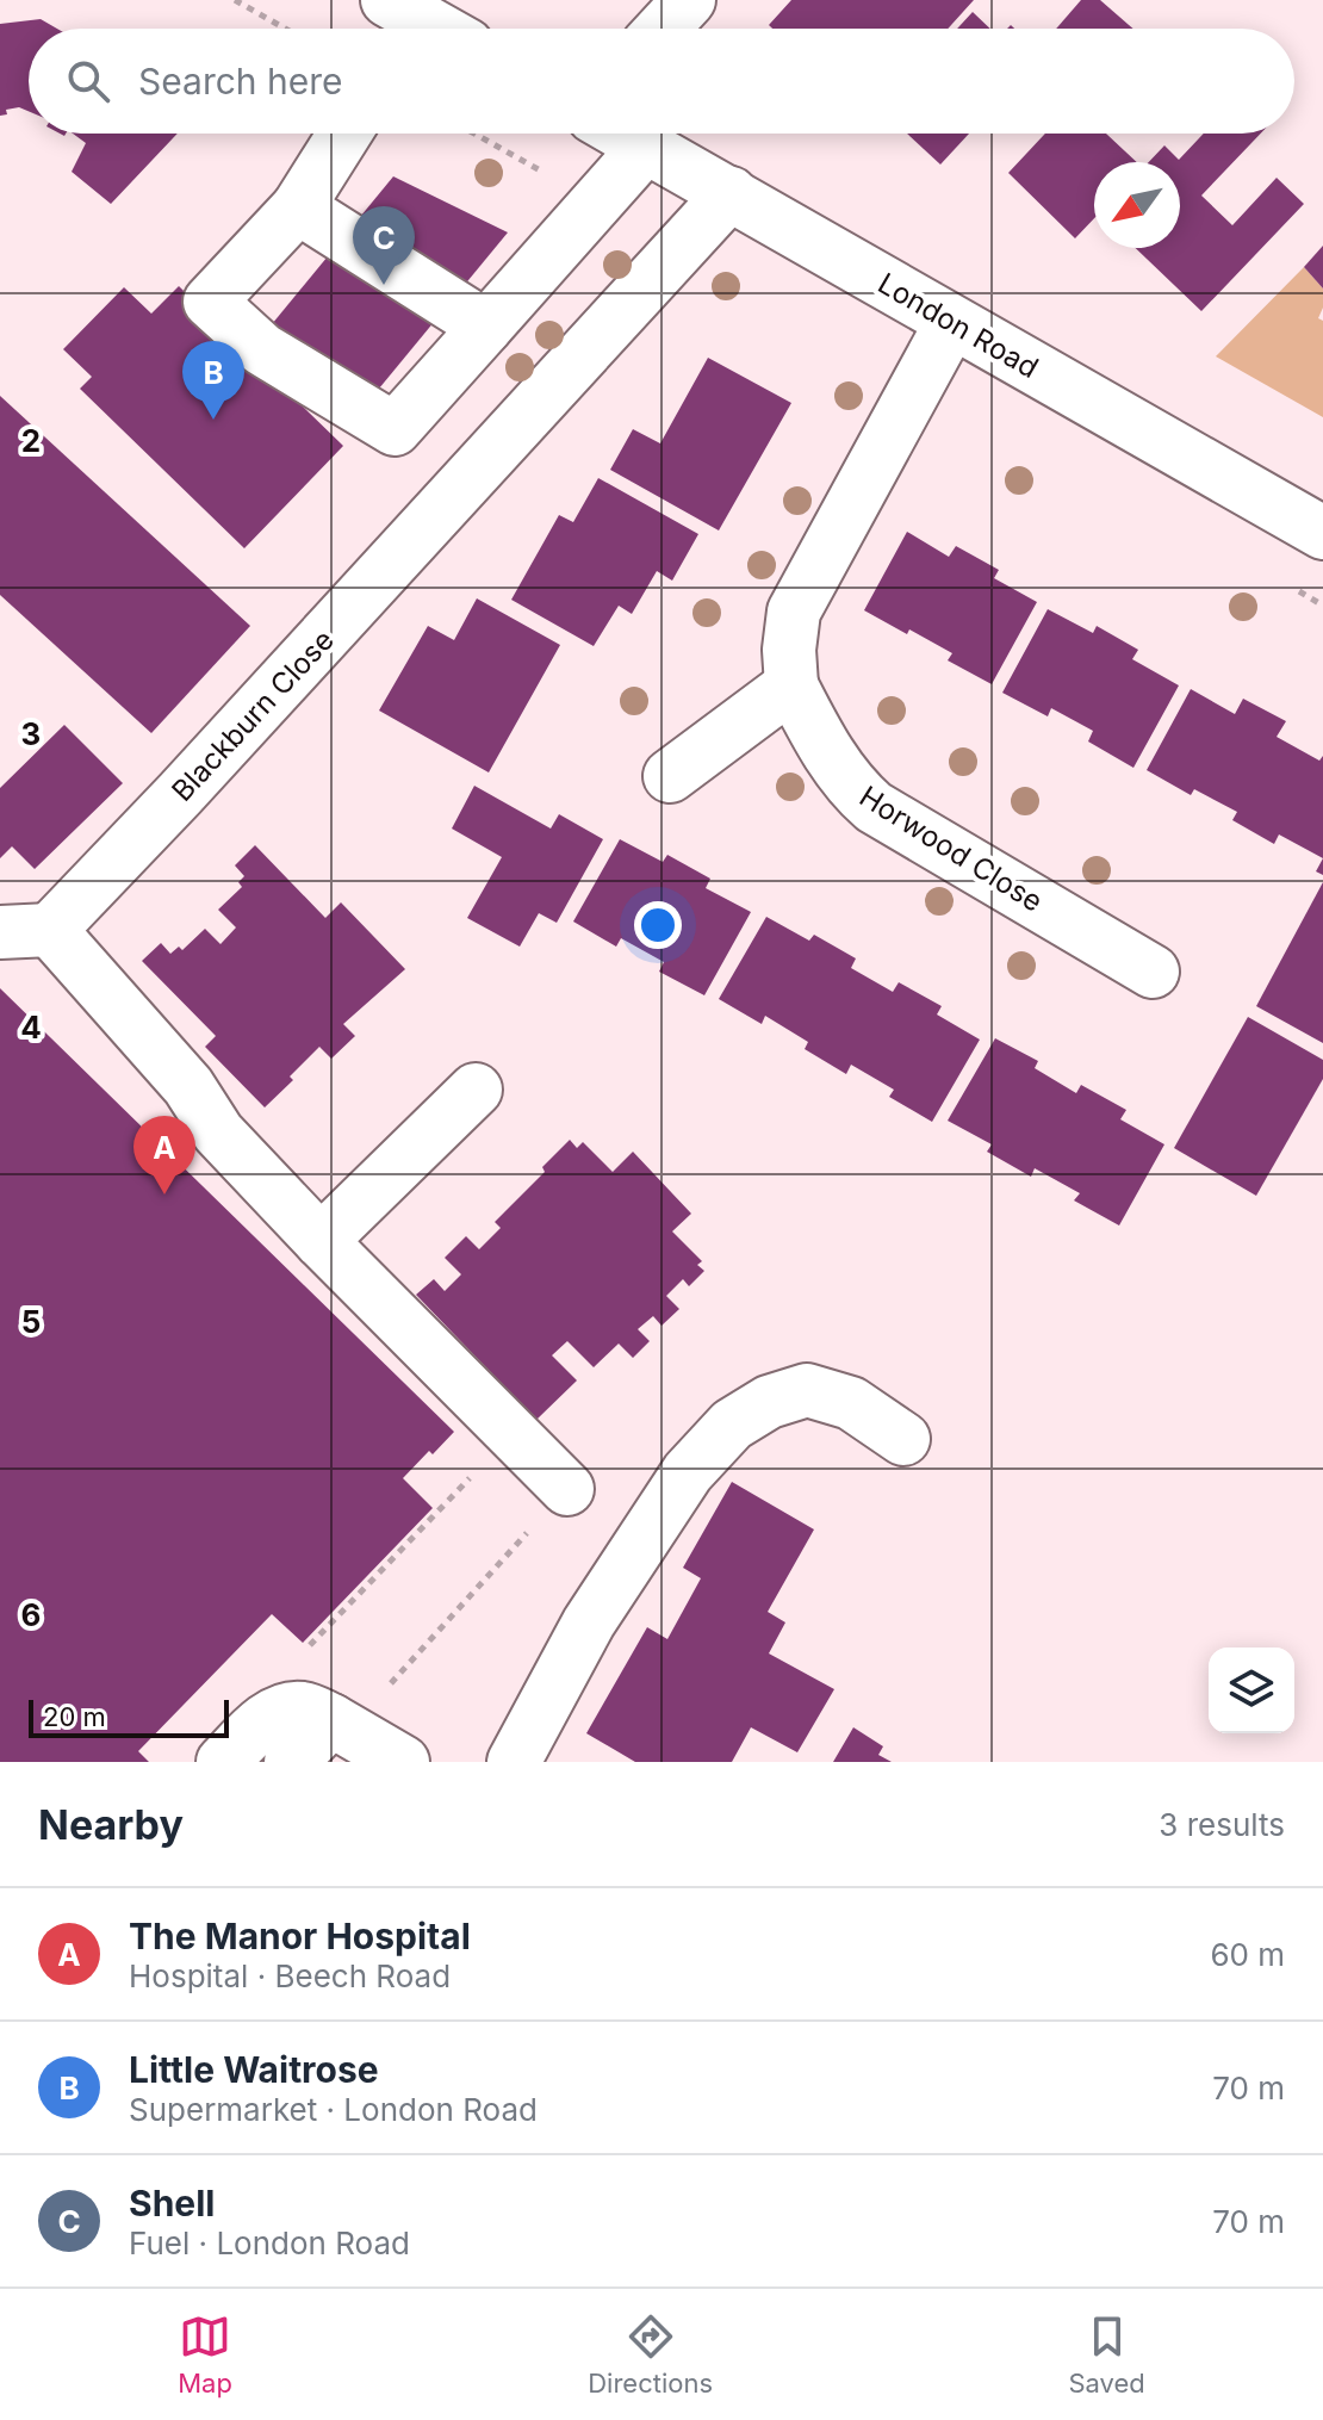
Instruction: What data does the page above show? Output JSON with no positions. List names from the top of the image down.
{
  "streets": {
    "street": ["London Road", "Blackburn Close", "Horwood Close"]
  },
  "crossings": [
    ["London Road", "Blackburn Close"],
    ["London Road", "Horwood Close"]
  ],
  "scale_bar": "20 m",
  "north": "bottom left",
  "page": {
    "search": "Search here",
    "pins": ["C", "B", "A"],
    "scale": "20 m",
    "heading": ["Nearby", "3 results"],
    "list": [
      {
        "mark": "A",
        "name": "The Manor Hospital",
        "note": "Hospital · Beech Road",
        "value": "60 m"
      },
      {
        "mark": "B",
        "name": "Little Waitrose",
        "note": "Supermarket · London Road",
        "value": "70 m"
      },
      {
        "mark": "C",
        "name": "Shell",
        "note": "Fuel · London Road",
        "value": "70 m"
      }
    ],
    "nav": ["Map", "Directions", "Saved"]
  },
  "grid": {
    "rows": [
      "2",
      "3",
      "4",
      "5",
      "6"
    ]
  }
}
